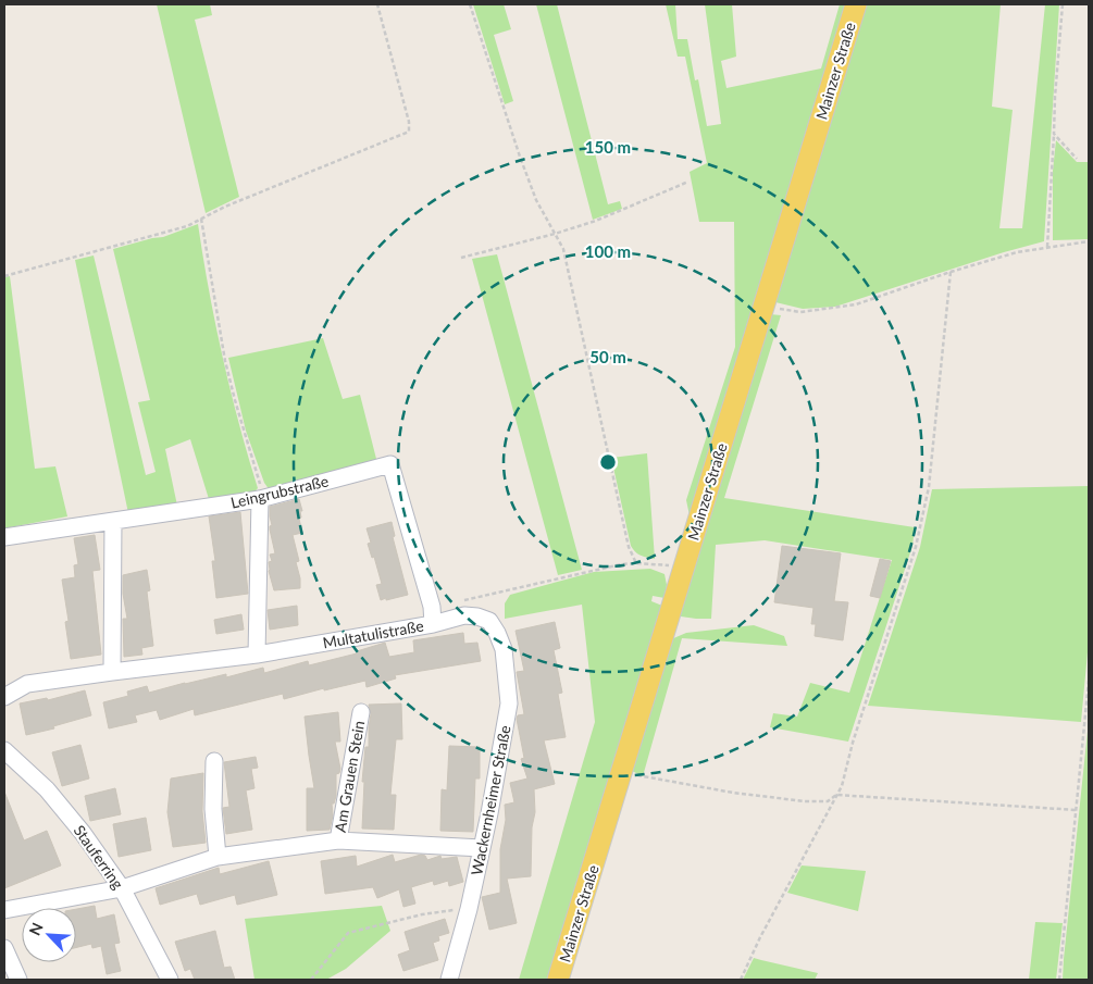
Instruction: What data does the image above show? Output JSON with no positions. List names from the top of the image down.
{
  "streets": {
    "main road": ["Mainzer Straße"],
    "street": [
      "Leingrubstraße",
      "Multatulistraße",
      "Am Grauen Stein",
      "Wackernheimer Straße",
      "Stauferring"
    ]
  },
  "crossings": [
    ["Leingrubstraße", "Multatulistraße"],
    ["Multatulistraße", "Wackernheimer Straße"],
    ["Am Grauen Stein", "Wackernheimer Straße"],
    ["Am Grauen Stein", "Stauferring"]
  ],
  "north": "top left",
  "rings": ["150 m", "100 m", "50 m"]
}
